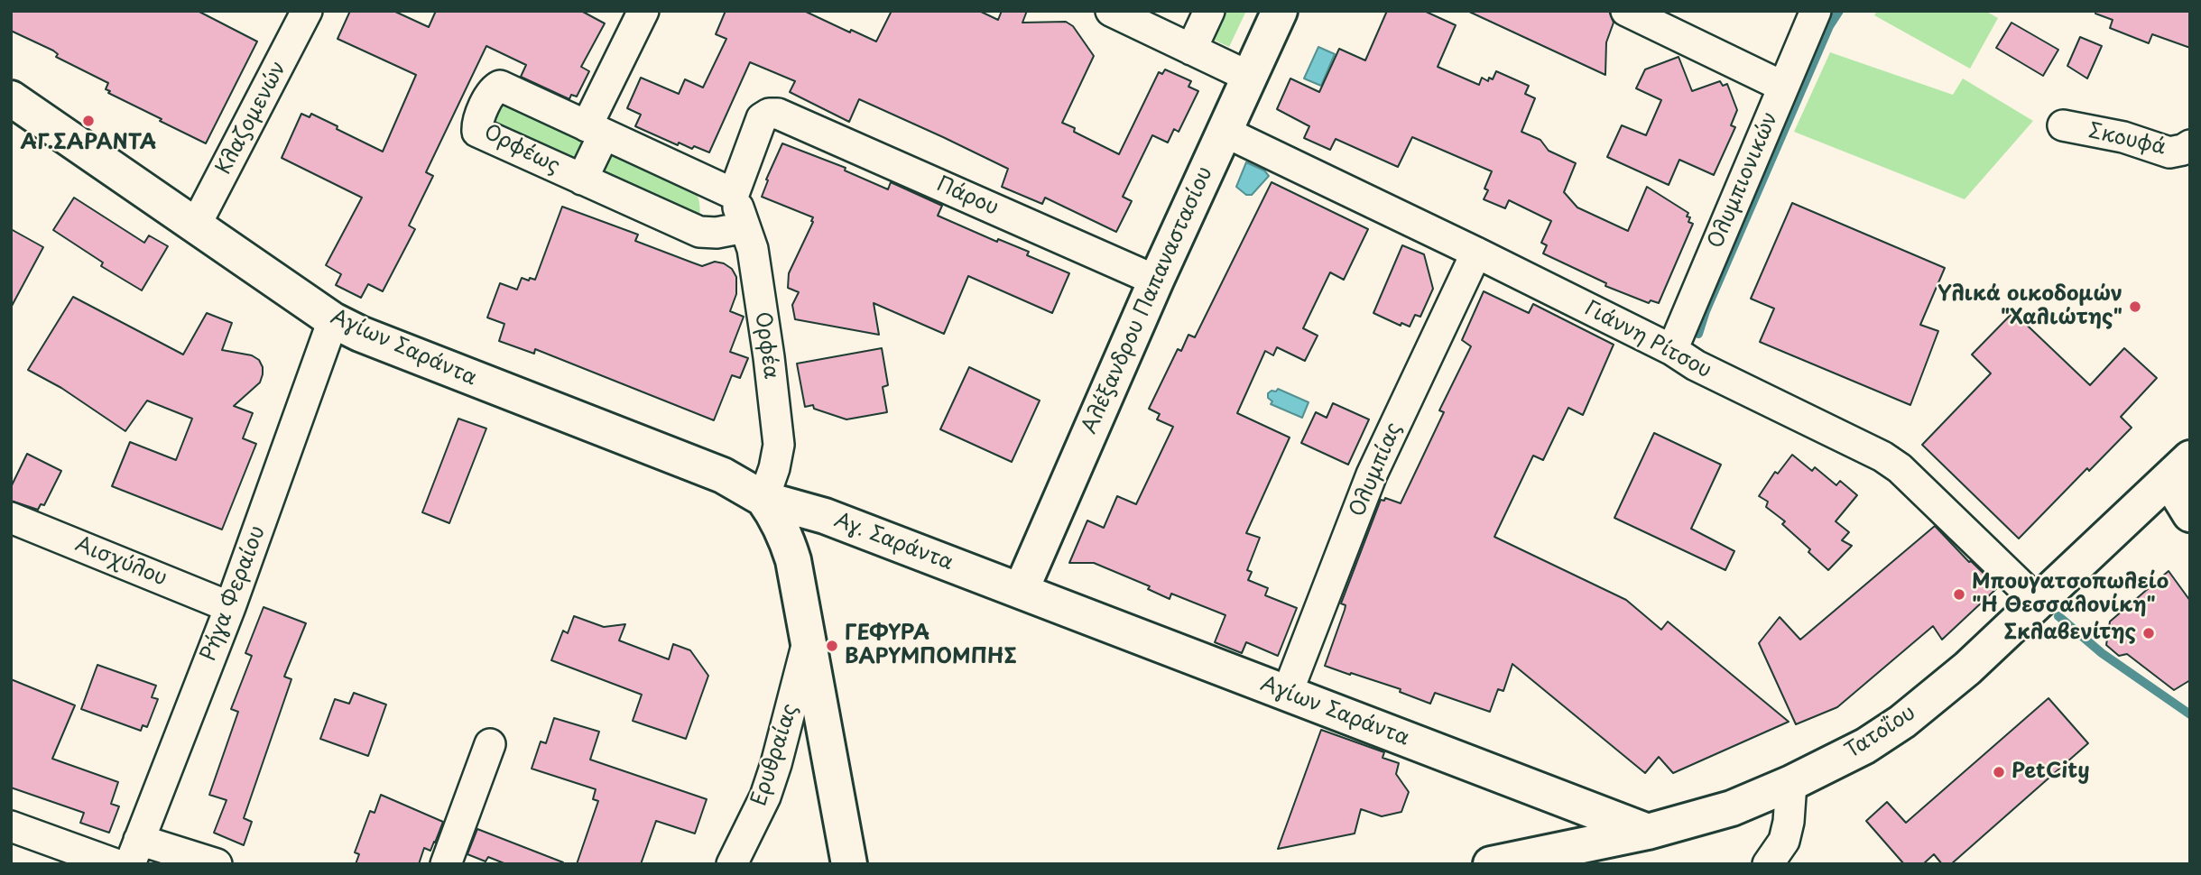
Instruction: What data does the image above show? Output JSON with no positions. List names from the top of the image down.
{
  "streets": {
    "main road": [
      "Αλέξανδρου Παπαναστασίου",
      "Αγίων Σαράντα",
      "Αγ. Σαράντα",
      "Τατοΐου",
      "Ερυθραίας"
    ],
    "street": [
      "Κλαζομενών",
      "Σκουφά",
      "Ορφέως",
      "Ολυμπιονικών",
      "Πάρου",
      "Γιάννη Ρίτσου",
      "Ορφέα",
      "Ολυμπίας",
      "Αισχύλου",
      "Ρήγα Φεραίου"
    ]
  },
  "crossings": [
    ["Κλαζομενών", "Αγίων Σαράντα"],
    ["Ορφέως", "Πάρου"],
    ["Ορφέως", "Ορφέα"],
    ["Ολυμπιονικών", "Γιάννη Ρίτσου"],
    ["Πάρου", "Αλέξανδρου Παπαναστασίου"],
    ["Πάρου", "Ορφέα"],
    ["Αλέξανδρου Παπαναστασίου", "Γιάννη Ρίτσου"],
    ["Αλέξανδρου Παπαναστασίου", "Αγίων Σαράντα"],
    ["Αλέξανδρου Παπαναστασίου", "Αγ. Σαράντα"],
    ["Γιάννη Ρίτσου", "Ολυμπίας"],
    ["Γιάννη Ρίτσου", "Τατοΐου"],
    ["Ορφέα", "Αγίων Σαράντα"],
    ["Ορφέα", "Αγ. Σαράντα"],
    ["Ορφέα", "Ερυθραίας"],
    ["Αγίων Σαράντα", "Ολυμπίας"],
    ["Αγίων Σαράντα", "Αγ. Σαράντα"],
    ["Αγίων Σαράντα", "Ρήγα Φεραίου"],
    ["Αγίων Σαράντα", "Τατοΐου"],
    ["Αγίων Σαράντα", "Ερυθραίας"],
    ["Αγ. Σαράντα", "Ερυθραίας"],
    ["Αισχύλου", "Ρήγα Φεραίου"]
  ],
  "places": [
    "ΑΓ.ΣΑΡΑΝΤΑ",
    "Υλικά οικοδομών \"Χαλιώτης\"",
    "Μπουγατσοπωλείο \"Η Θεσσαλονίκη\"",
    "Σκλαβενίτης",
    "ΓΕΦΥΡΑ ΒΑΡΥΜΠΟΜΠΗΣ",
    "PetCity"
  ]
}
